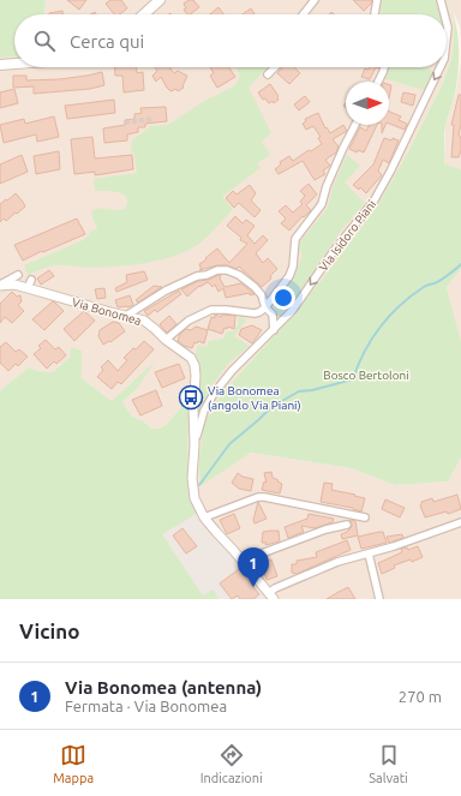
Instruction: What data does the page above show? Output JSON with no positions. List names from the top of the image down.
{
  "streets": {
    "street": ["Via Isidoro Piani", "Via Bonomea"]
  },
  "crossings": [
    ["Via Isidoro Piani", "Via Bonomea"]
  ],
  "parks": ["Bosco Bertoloni"],
  "places": {
    "bus stop": ["Via Bonomea (angolo Via Piani)"]
  },
  "north": "right",
  "page": {
    "search": "Cerca qui",
    "pins": "1",
    "heading": "Vicino",
    "list": [
      {
        "mark": "1",
        "name": "Via Bonomea (antenna)",
        "note": "Fermata · Via Bonomea",
        "value": "270 m"
      }
    ],
    "nav": ["Mappa", "Indicazioni", "Salvati"]
  }
}
